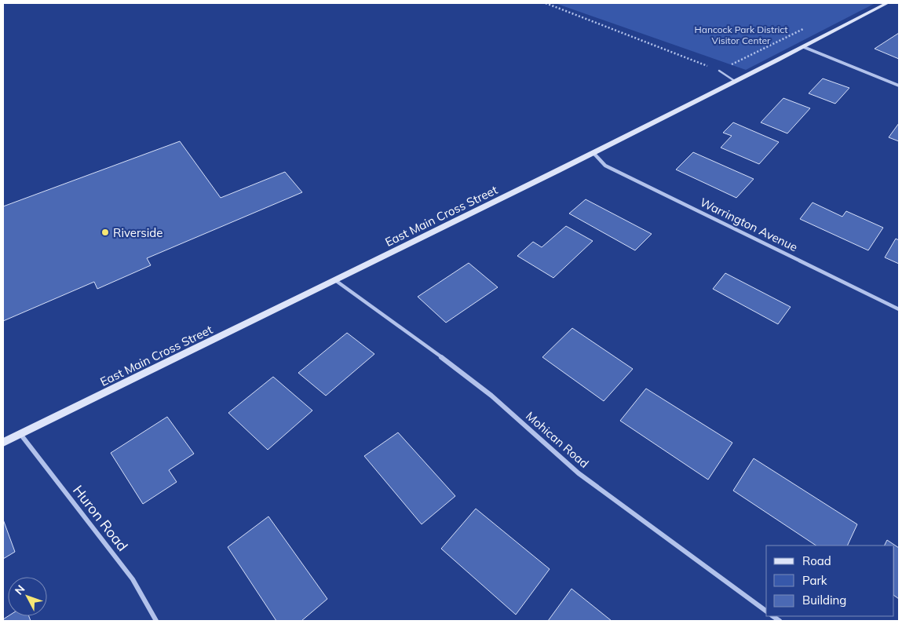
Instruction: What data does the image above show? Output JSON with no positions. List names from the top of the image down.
{
  "streets": {
    "main road": ["East Main Cross Street"],
    "street": ["Warrington Avenue", "Mohican Road", "Huron Road"]
  },
  "crossings": [
    ["East Main Cross Street", "Warrington Avenue"],
    ["East Main Cross Street", "Mohican Road"],
    ["East Main Cross Street", "Huron Road"]
  ],
  "parks": ["Hancock Park District Visitor Center"],
  "places": ["Riverside"],
  "legend": ["Road", "Park", "Building"],
  "north": "top left"
}
